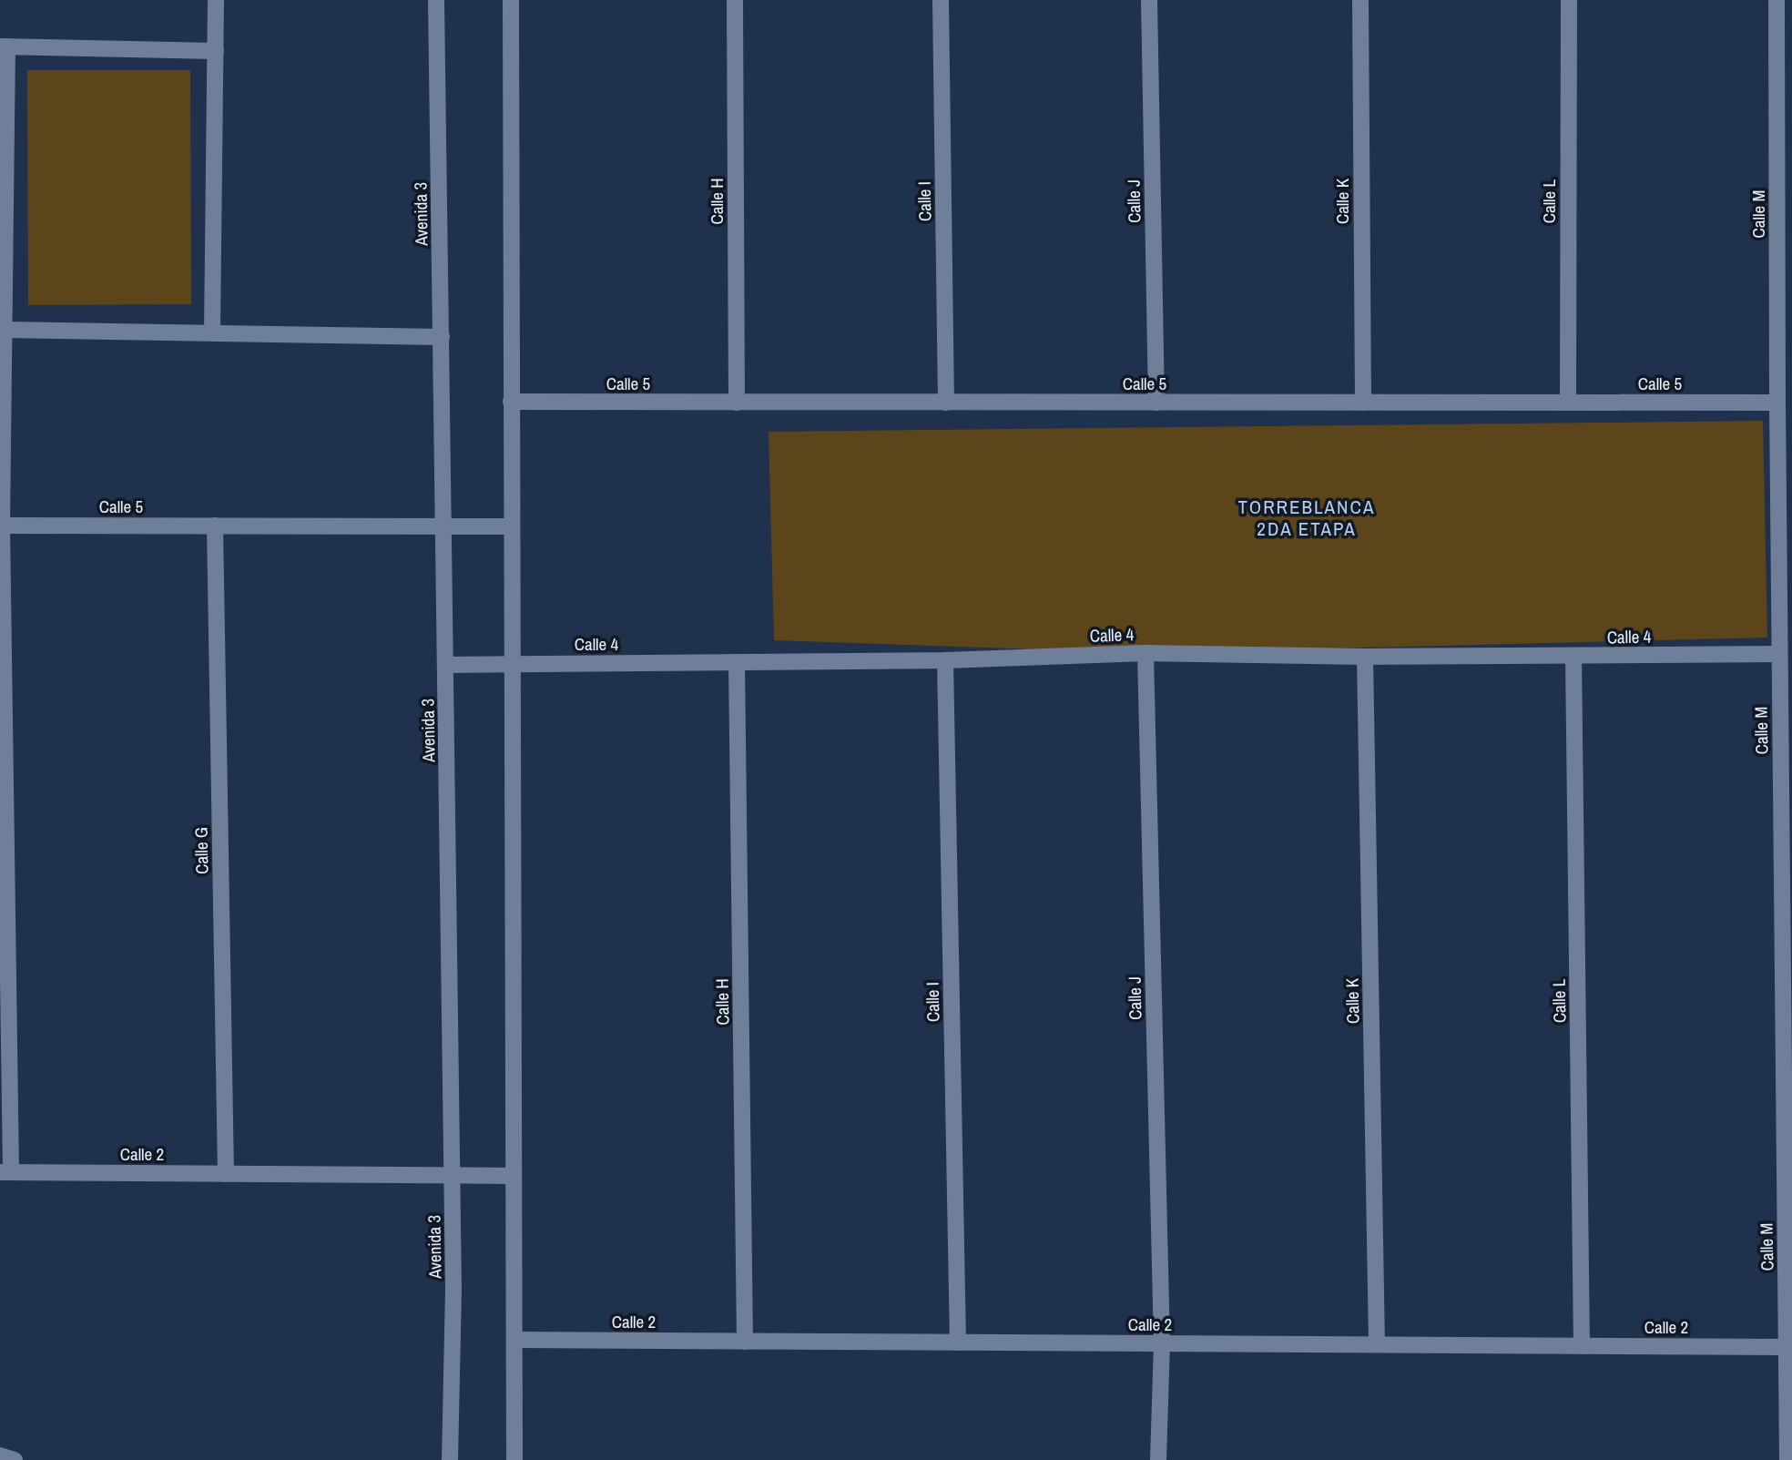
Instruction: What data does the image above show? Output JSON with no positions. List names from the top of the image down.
{
  "streets": {
    "street": [
      "Calle H",
      "Calle I",
      "Calle J",
      "Calle K",
      "Calle L",
      "Avenida 3",
      "Calle M",
      "Calle 5",
      "Calle 4",
      "Calle G",
      "Calle 2"
    ]
  },
  "crossings": [
    ["Calle H", "Calle 5"],
    ["Calle H", "Calle 4"],
    ["Calle H", "Calle 2"],
    ["Calle I", "Calle 5"],
    ["Calle I", "Calle 4"],
    ["Calle I", "Calle 2"],
    ["Calle J", "Calle 5"],
    ["Calle J", "Calle 4"],
    ["Calle J", "Calle 2"],
    ["Calle K", "Calle 5"],
    ["Calle K", "Calle 4"],
    ["Calle K", "Calle 2"],
    ["Calle L", "Calle 5"],
    ["Calle L", "Calle 4"],
    ["Calle L", "Calle 2"],
    ["Avenida 3", "Calle 5"],
    ["Avenida 3", "Calle 4"],
    ["Avenida 3", "Calle 2"],
    ["Calle M", "Calle 5"],
    ["Calle M", "Calle 4"],
    ["Calle M", "Calle 2"],
    ["Calle 5", "Calle G"],
    ["Calle G", "Calle 2"]
  ],
  "districts": ["TORREBLANCA 2DA ETAPA"]
}
